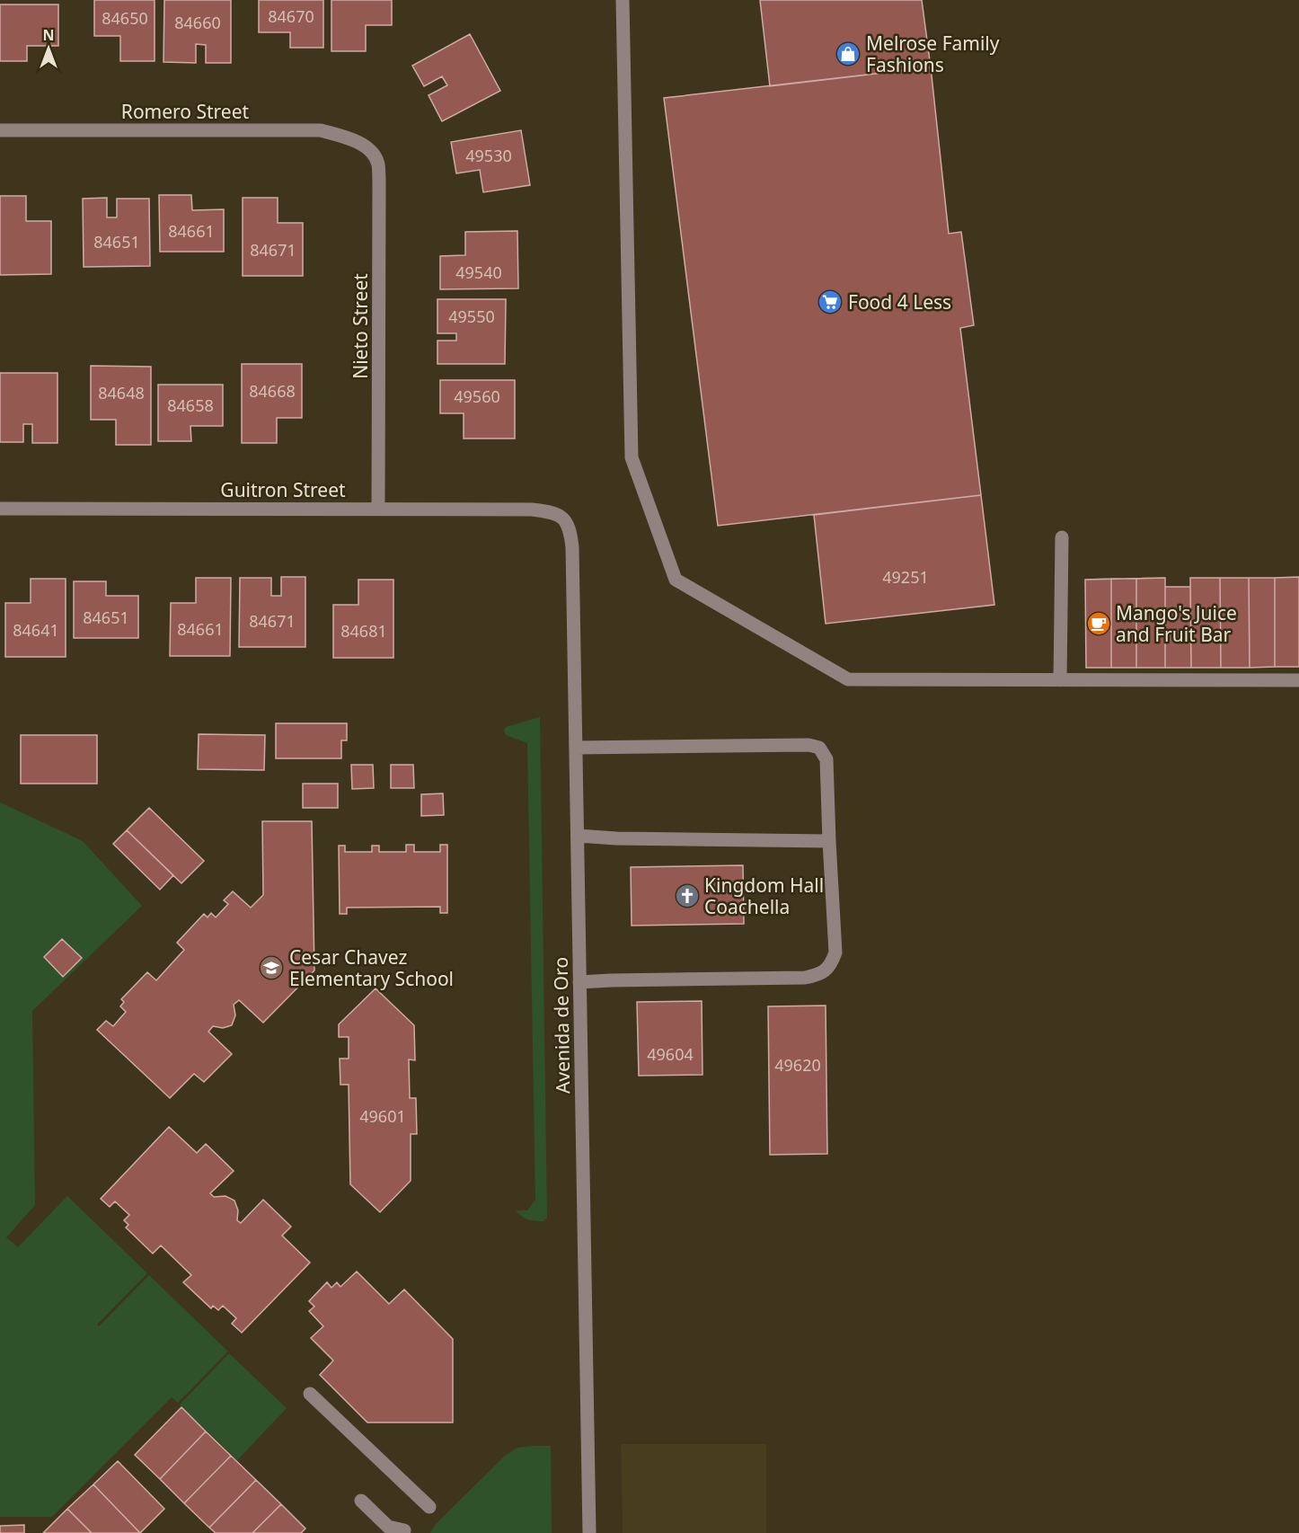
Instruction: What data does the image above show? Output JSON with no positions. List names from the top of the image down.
{
  "streets": {
    "street": [
      "Romero Street",
      "Nieto Street",
      "Guitron Street",
      "Avenida de Oro"
    ]
  },
  "crossings": [
    ["Romero Street", "Nieto Street"],
    ["Nieto Street", "Guitron Street"],
    ["Guitron Street", "Avenida de Oro"]
  ],
  "places": {
    "shop": ["Melrose Family Fashions"],
    "supermarket": ["Food 4 Less"],
    "cafe": ["Mango's Juice and Fruit Bar"],
    "church": ["Kingdom Hall Coachella"],
    "school or university": ["Cesar Chavez Elementary School"]
  },
  "house_numbers": [
    "84670",
    "84650",
    "84660",
    "49530",
    "84661",
    "84651",
    "84671",
    "49540",
    "49550",
    "84668",
    "84648",
    "49560",
    "84658",
    "49251",
    "84651",
    "84671",
    "84661",
    "84641",
    "84681",
    "49604",
    "49620",
    "49601"
  ],
  "north": "top"
}
